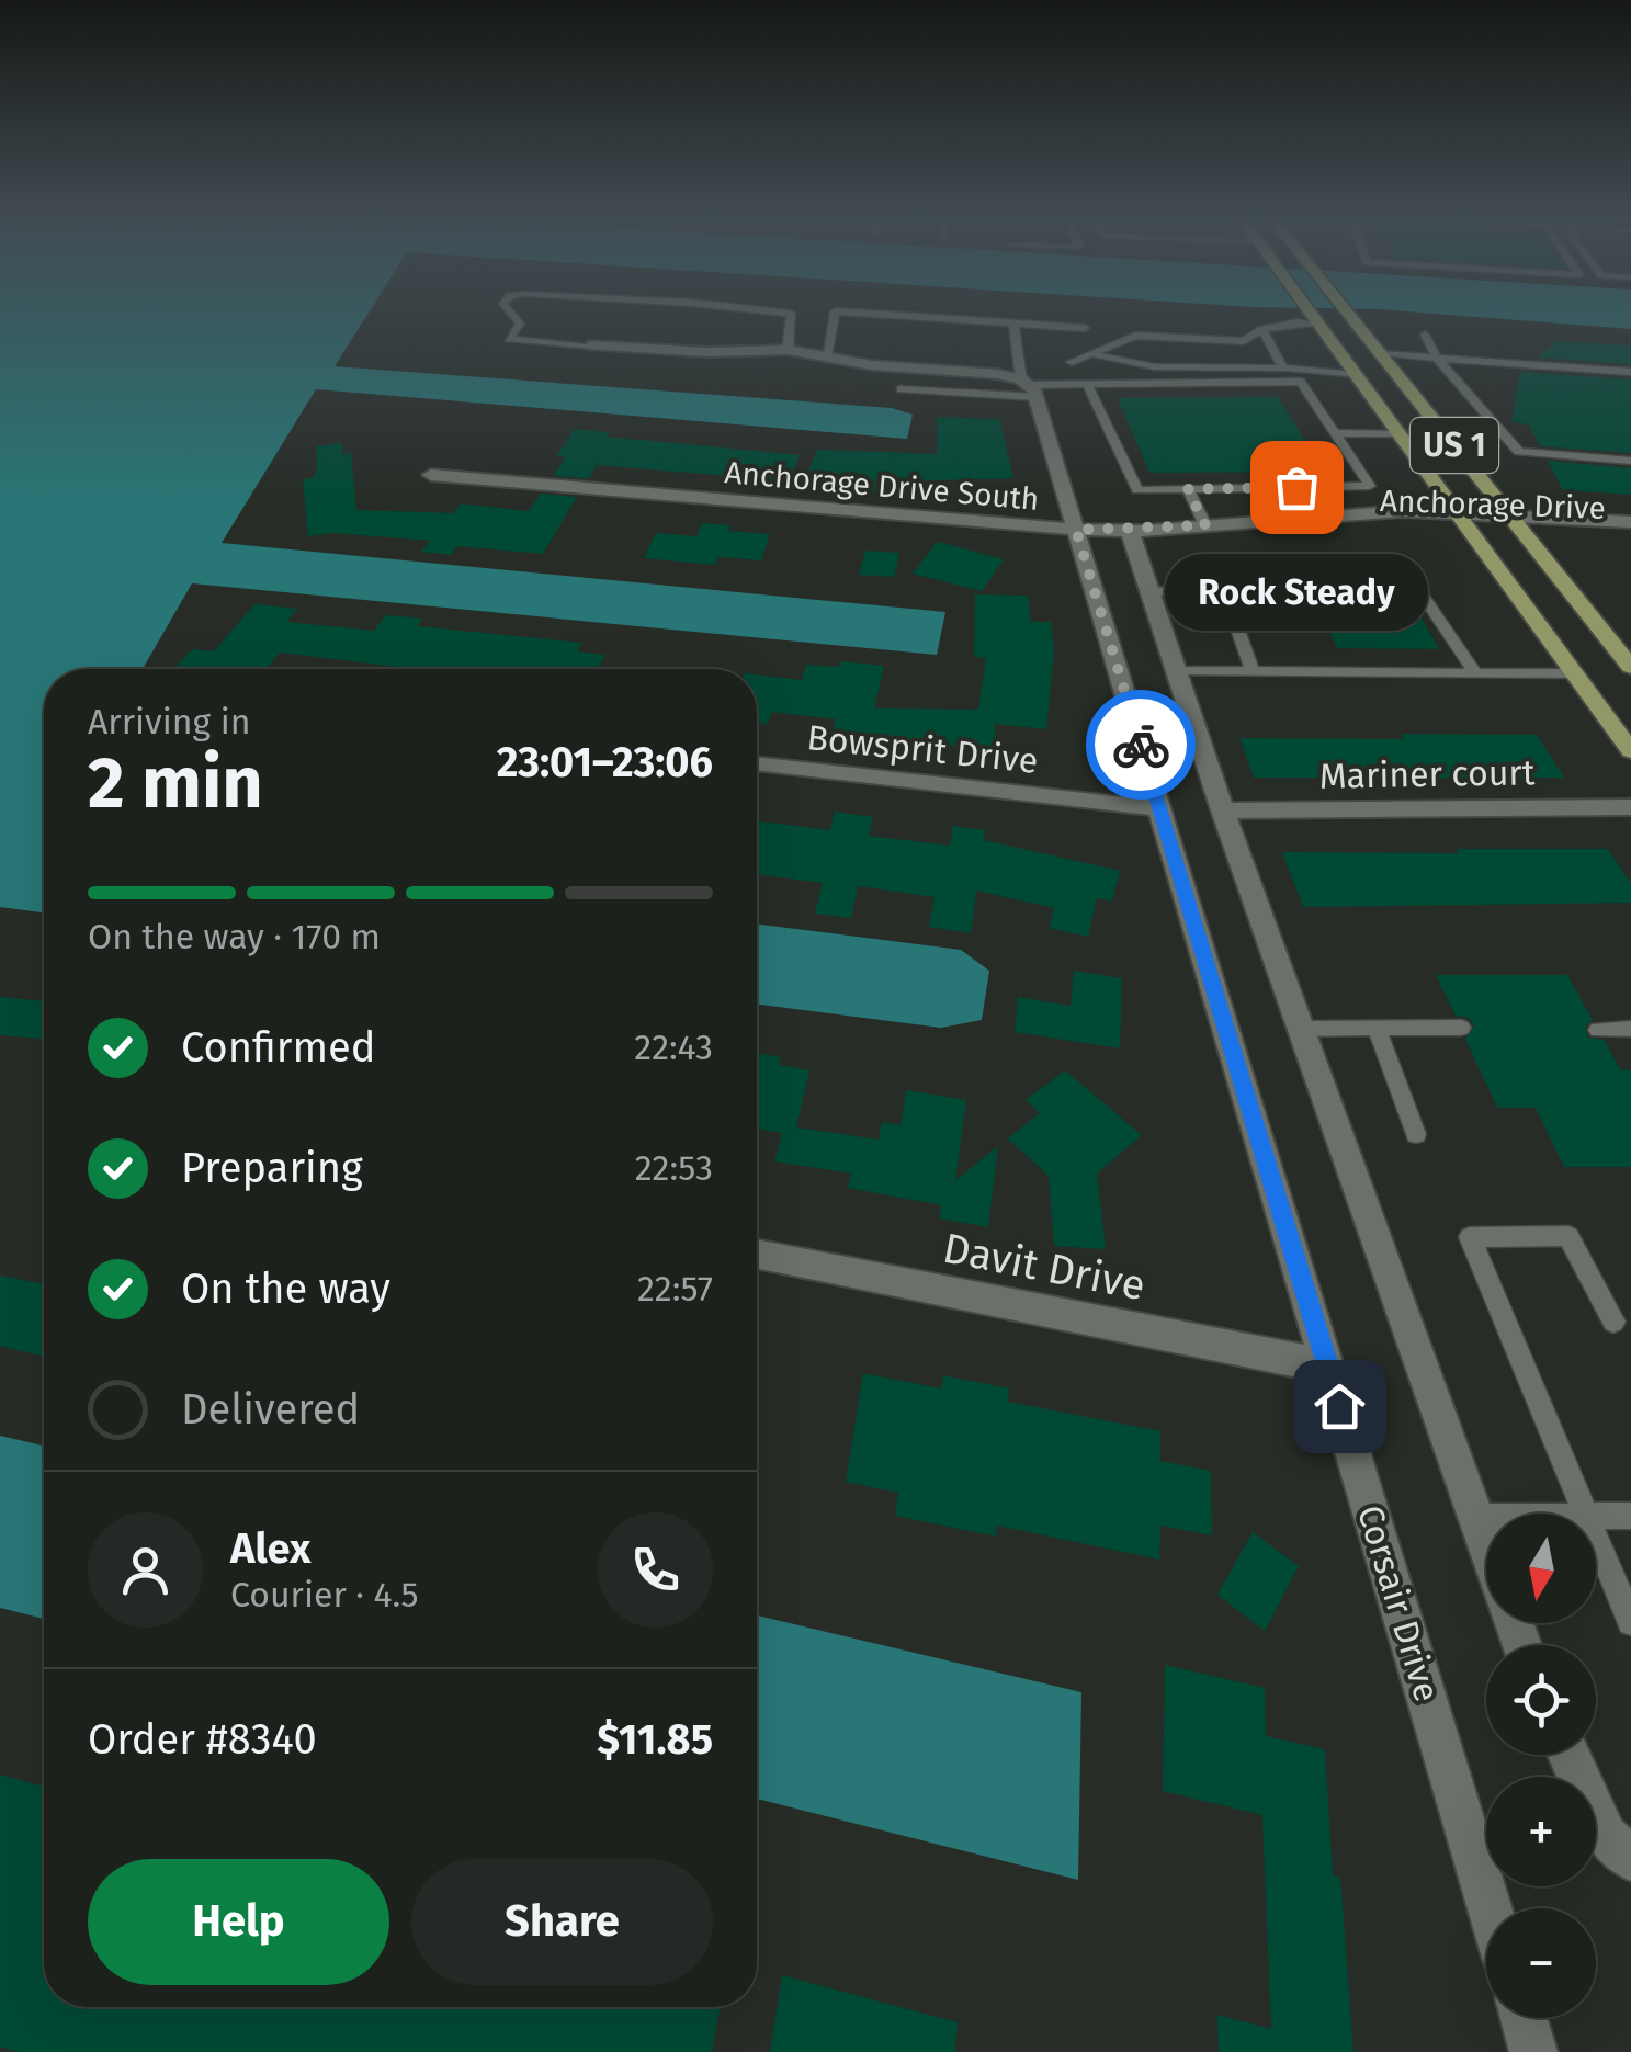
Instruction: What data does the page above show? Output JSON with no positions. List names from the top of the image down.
{
  "streets": {
    "main road": ["US 1"],
    "street": [
      "Anchorage Drive South",
      "Anchorage Drive",
      "Bowsprit Drive",
      "Mariner court",
      "Davit Drive",
      "Corsair Drive"
    ]
  },
  "crossings": [
    ["US 1", "Anchorage Drive"],
    ["Anchorage Drive South", "Anchorage Drive"],
    ["Anchorage Drive South", "Corsair Drive"],
    ["Bowsprit Drive", "Corsair Drive"],
    ["Davit Drive", "Corsair Drive"]
  ],
  "places": ["Rock Steady"],
  "north": "bottom",
  "page": {
    "bubble": "Rock Steady",
    "heading": ["2 min", "Arriving in", "23:01–23:06"],
    "panel": [
      "Alex",
      "Courier · 4.5",
      "Order #8340",
      "$11.85"
    ],
    "bar": "On the way · 170 m",
    "list": [
      ["Confirmed", "22:43"],
      ["Preparing", "22:53"],
      ["On the way", "22:57"],
      "Delivered"
    ],
    "map_buttons": ["+", "−"],
    "buttons": ["Help", "Share"]
  }
}
